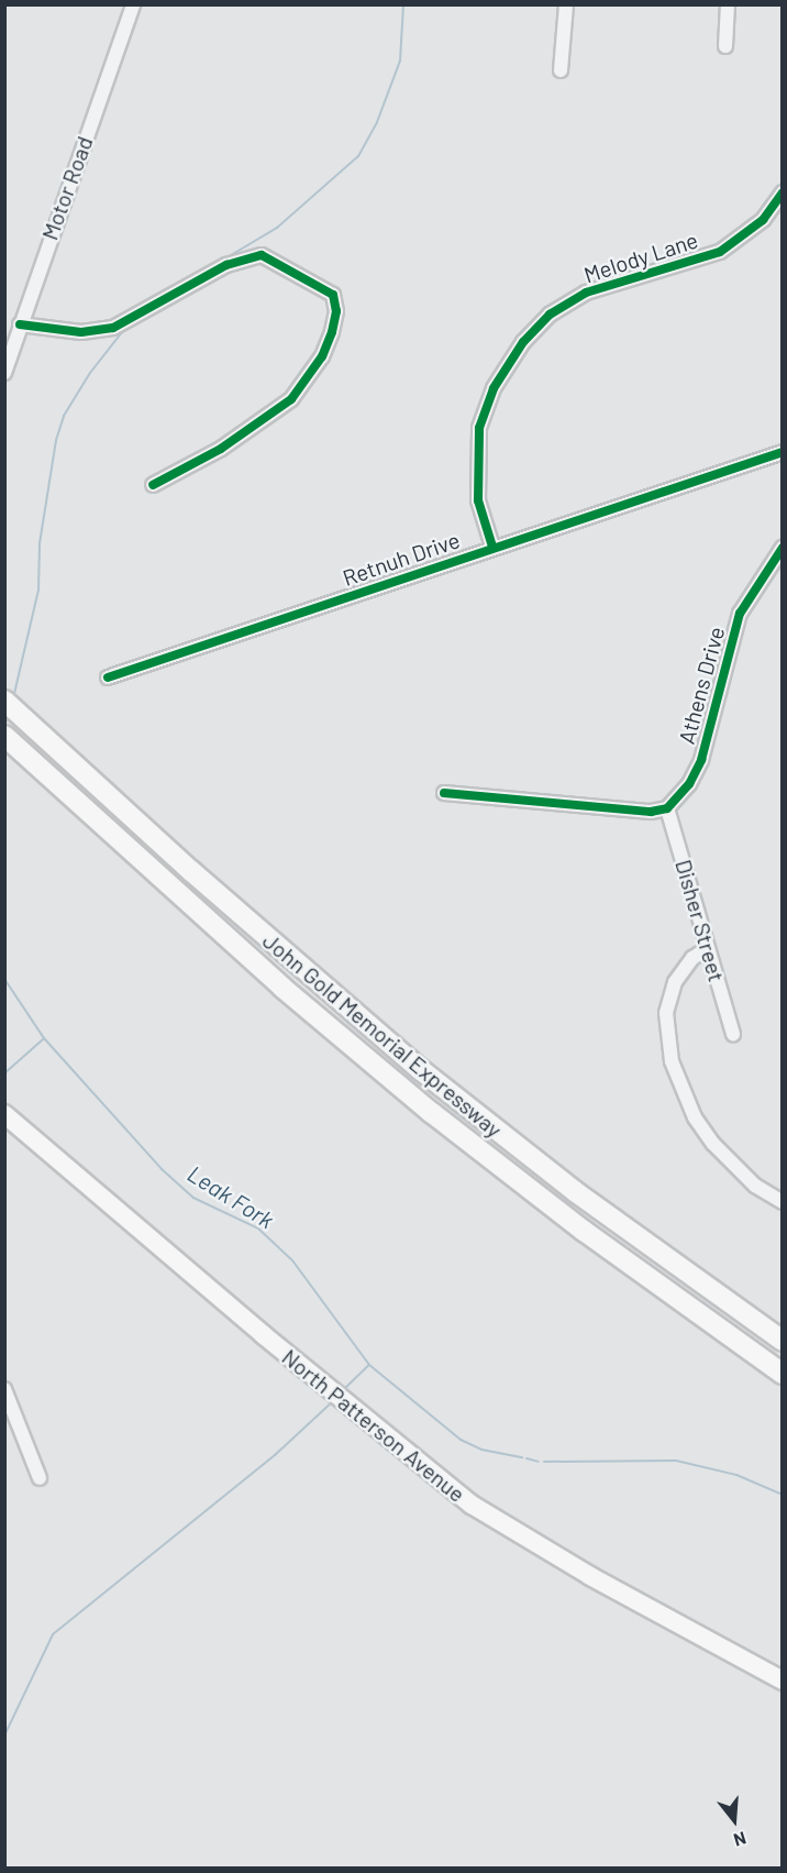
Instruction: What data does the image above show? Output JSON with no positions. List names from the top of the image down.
{
  "streets": {
    "highway": ["John Gold Memorial Expressway"],
    "main road": ["North Patterson Avenue"],
    "street": [
      "Motor Road",
      "Melody Lane",
      "Retnuh Drive",
      "Athens Drive",
      "Disher Street"
    ]
  },
  "crossings": [
    ["Melody Lane", "Retnuh Drive"],
    ["Athens Drive", "Disher Street"]
  ],
  "water": ["Leak Fork"],
  "north": "bottom"
}
